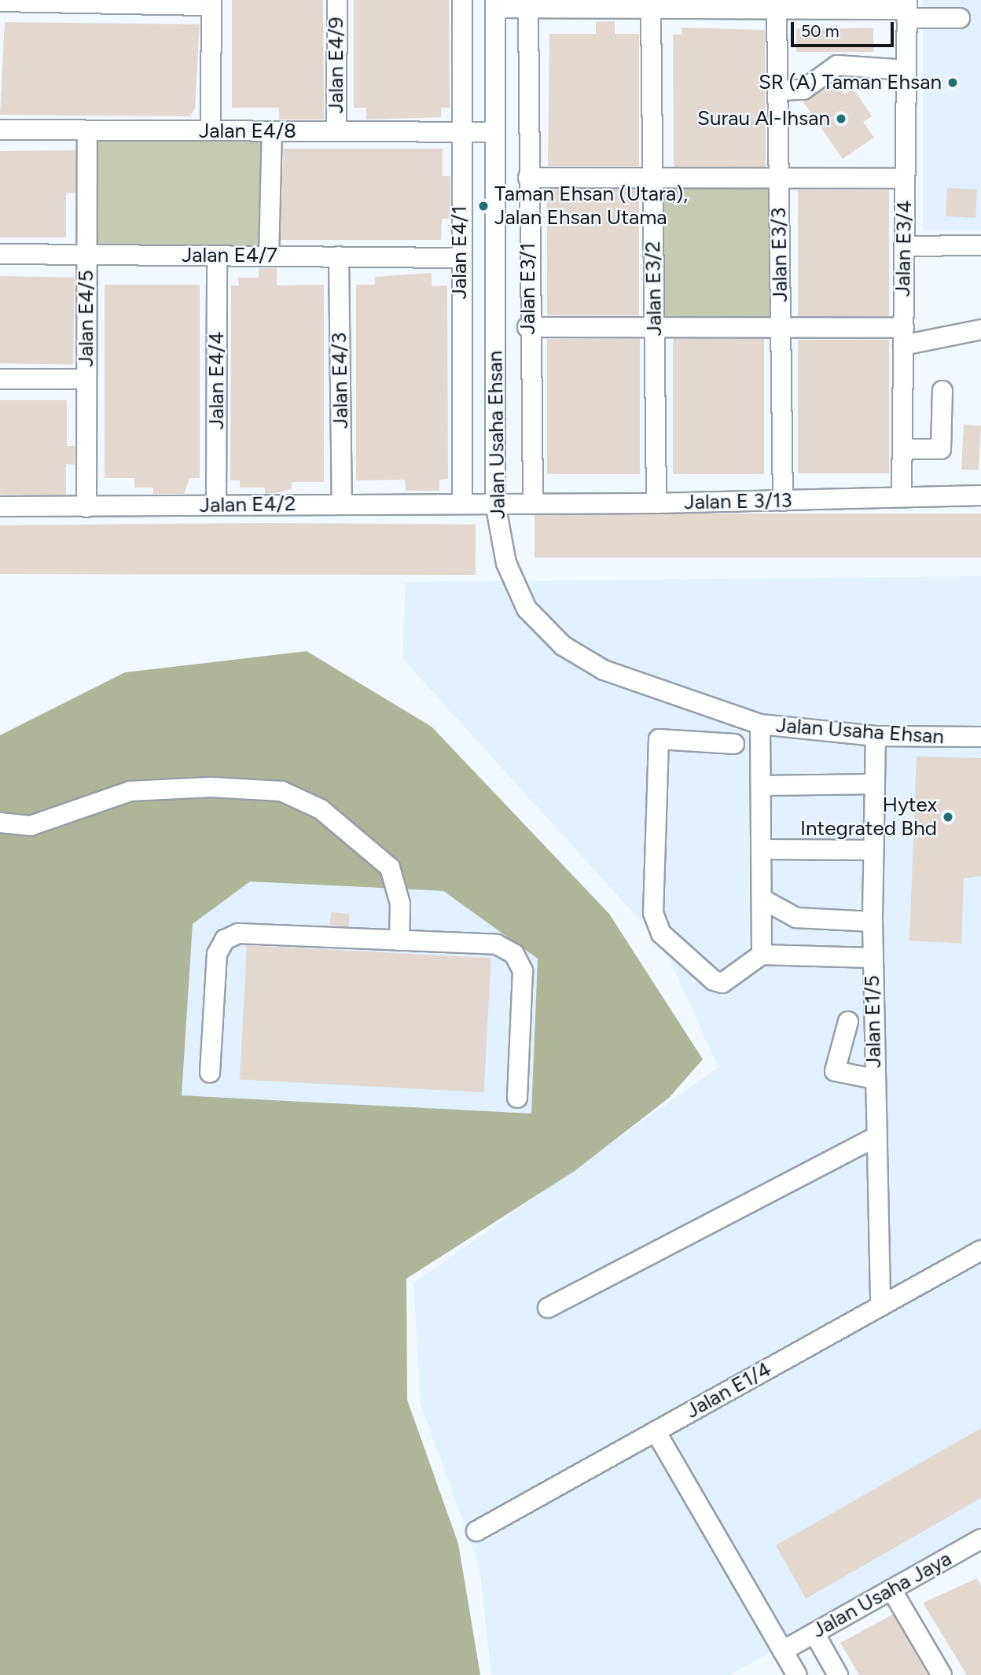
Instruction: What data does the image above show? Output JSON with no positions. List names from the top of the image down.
{
  "streets": {
    "street": [
      "Jalan E4/9",
      "Jalan E4/8",
      "Jalan E3/4",
      "Jalan E4/1",
      "Jalan E3/3",
      "Jalan E4/7",
      "Jalan E3/1",
      "Jalan E3/2",
      "Jalan E4/5",
      "Jalan E4/4",
      "Jalan E4/3",
      "Jalan Usaha Ehsan",
      "Jalan E 3/13",
      "Jalan E4/2",
      "Jalan E1/5",
      "Jalan E1/4",
      "Jalan Usaha Jaya"
    ]
  },
  "crossings": [
    ["Jalan E4/9", "Jalan E4/8"],
    ["Jalan E4/8", "Jalan E4/1"],
    ["Jalan E4/8", "Jalan E4/5"],
    ["Jalan E4/8", "Jalan Usaha Ehsan"],
    ["Jalan E3/4", "Jalan E 3/13"],
    ["Jalan E4/1", "Jalan E4/7"],
    ["Jalan E4/1", "Jalan E4/2"],
    ["Jalan E3/3", "Jalan E 3/13"],
    ["Jalan E4/7", "Jalan E4/5"],
    ["Jalan E4/7", "Jalan E4/4"],
    ["Jalan E4/7", "Jalan E4/3"],
    ["Jalan E3/1", "Jalan E 3/13"],
    ["Jalan E3/2", "Jalan E 3/13"],
    ["Jalan E4/5", "Jalan E4/2"],
    ["Jalan E4/4", "Jalan E4/2"],
    ["Jalan E4/3", "Jalan E4/2"],
    ["Jalan Usaha Ehsan", "Jalan E 3/13"],
    ["Jalan Usaha Ehsan", "Jalan E4/2"],
    ["Jalan Usaha Ehsan", "Jalan E1/5"],
    ["Jalan E 3/13", "Jalan E4/2"],
    ["Jalan E1/5", "Jalan E1/4"]
  ],
  "places": [
    "SR (A) Taman Ehsan",
    "Surau Al-Ihsan",
    "Taman Ehsan (Utara), Jalan Ehsan Utama",
    "Hytex Integrated Bhd"
  ],
  "scale_bar": "50 m"
}
